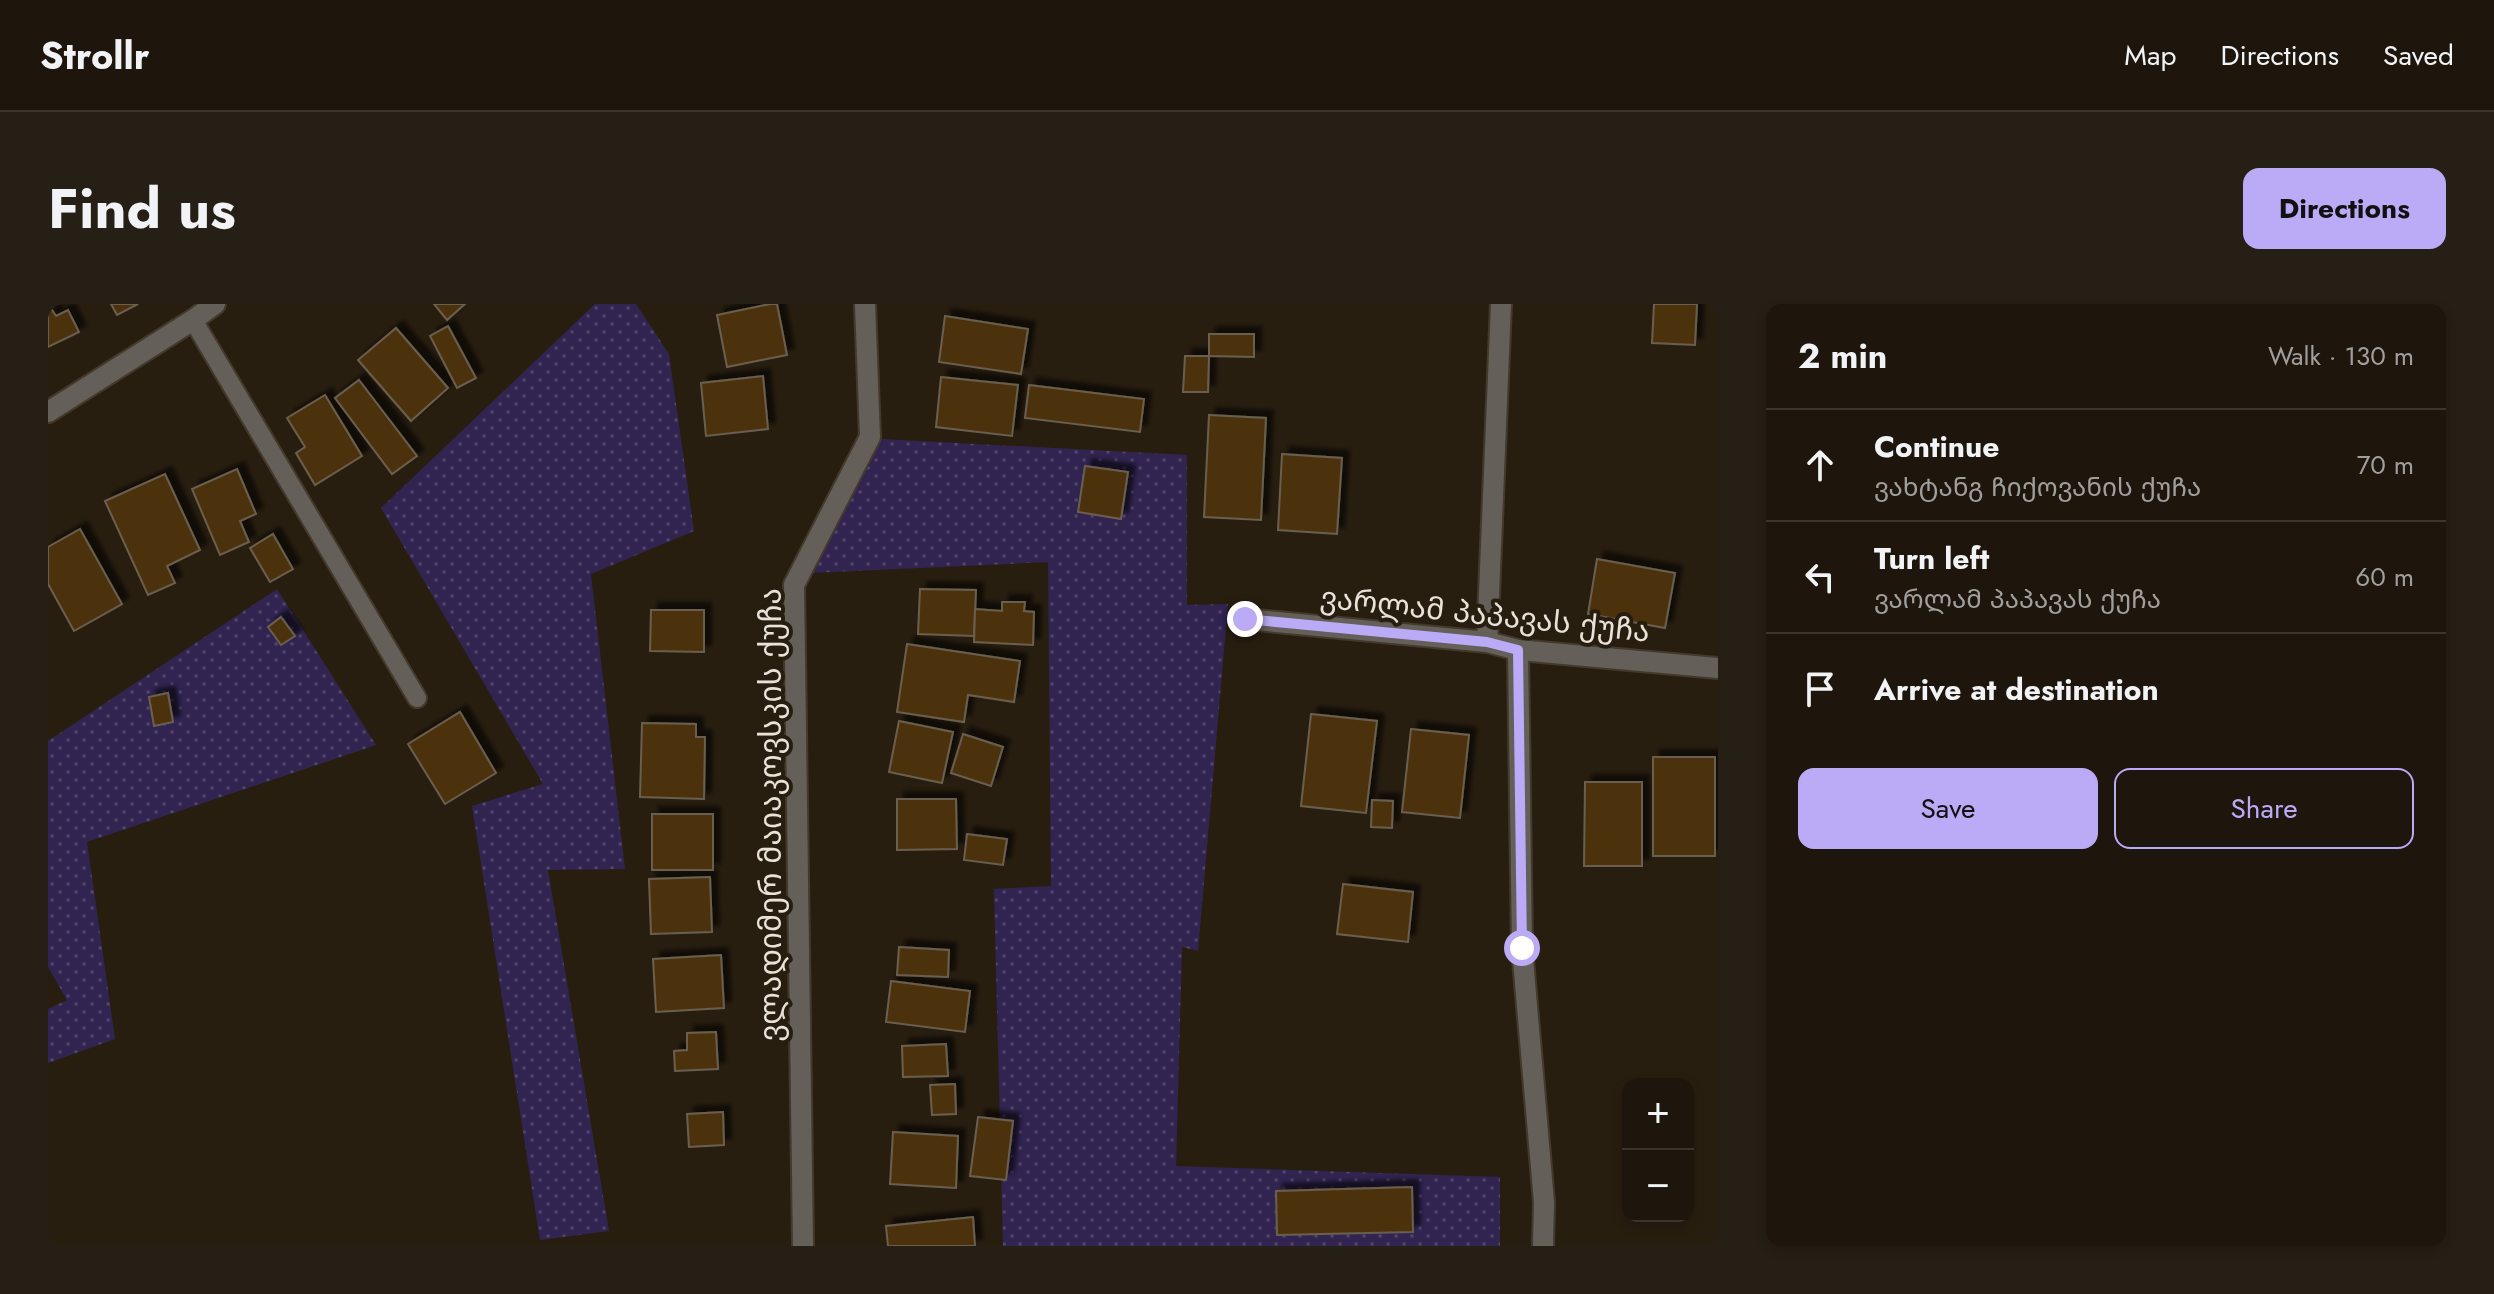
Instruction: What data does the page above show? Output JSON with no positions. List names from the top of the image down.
{
  "streets": {
    "street": ["ვარლამ პაპავას ქუჩა", "ვლადიმერ მაიაკოვსკის ქუჩა"]
  },
  "page": {
    "header": "Strollr",
    "nav": ["Map", "Directions", "Saved"],
    "title": "Find us",
    "buttons": [
      "Directions",
      ["Save", "Share"]
    ],
    "heading": ["2 min", "Walk · 130 m"],
    "list": [
      ["Continue", "ვახტანგ ჩიქოვანის ქუჩა", "70 m"],
      ["Turn left", "ვარლამ პაპავას ქუჩა", "60 m"],
      "Arrive at destination"
    ],
    "map_buttons": ["+", "−"]
  }
}
